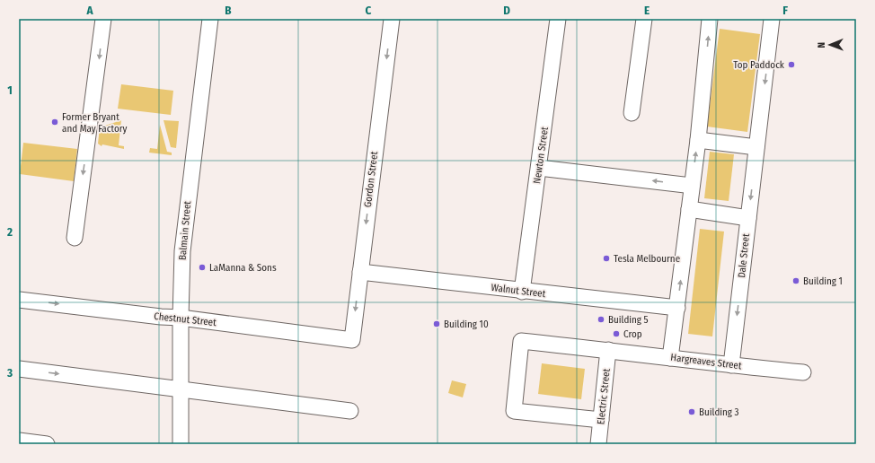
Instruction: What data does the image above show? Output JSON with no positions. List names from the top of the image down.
{
  "streets": {
    "street": [
      "Newton Street",
      "Gordon Street",
      "Balmain Street",
      "Dale Street",
      "Walnut Street",
      "Chestnut Street",
      "Hargreaves Street",
      "Electric Street"
    ]
  },
  "crossings": [
    ["Newton Street", "Walnut Street"],
    ["Gordon Street", "Walnut Street"],
    ["Gordon Street", "Chestnut Street"],
    ["Balmain Street", "Chestnut Street"],
    ["Dale Street", "Hargreaves Street"],
    ["Hargreaves Street", "Electric Street"]
  ],
  "one_way": ["Gordon Street"],
  "places": [
    "Top Paddock",
    "Former Bryant and May Factory",
    "Tesla Melbourne",
    "LaManna & Sons",
    "Building 1",
    "Building 5",
    "Building 10",
    "Crop",
    "Building 3"
  ],
  "north": "left",
  "grid": {
    "columns": [
      "A",
      "B",
      "C",
      "D",
      "E",
      "F"
    ],
    "rows": ["1", "2", "3"]
  }
}
